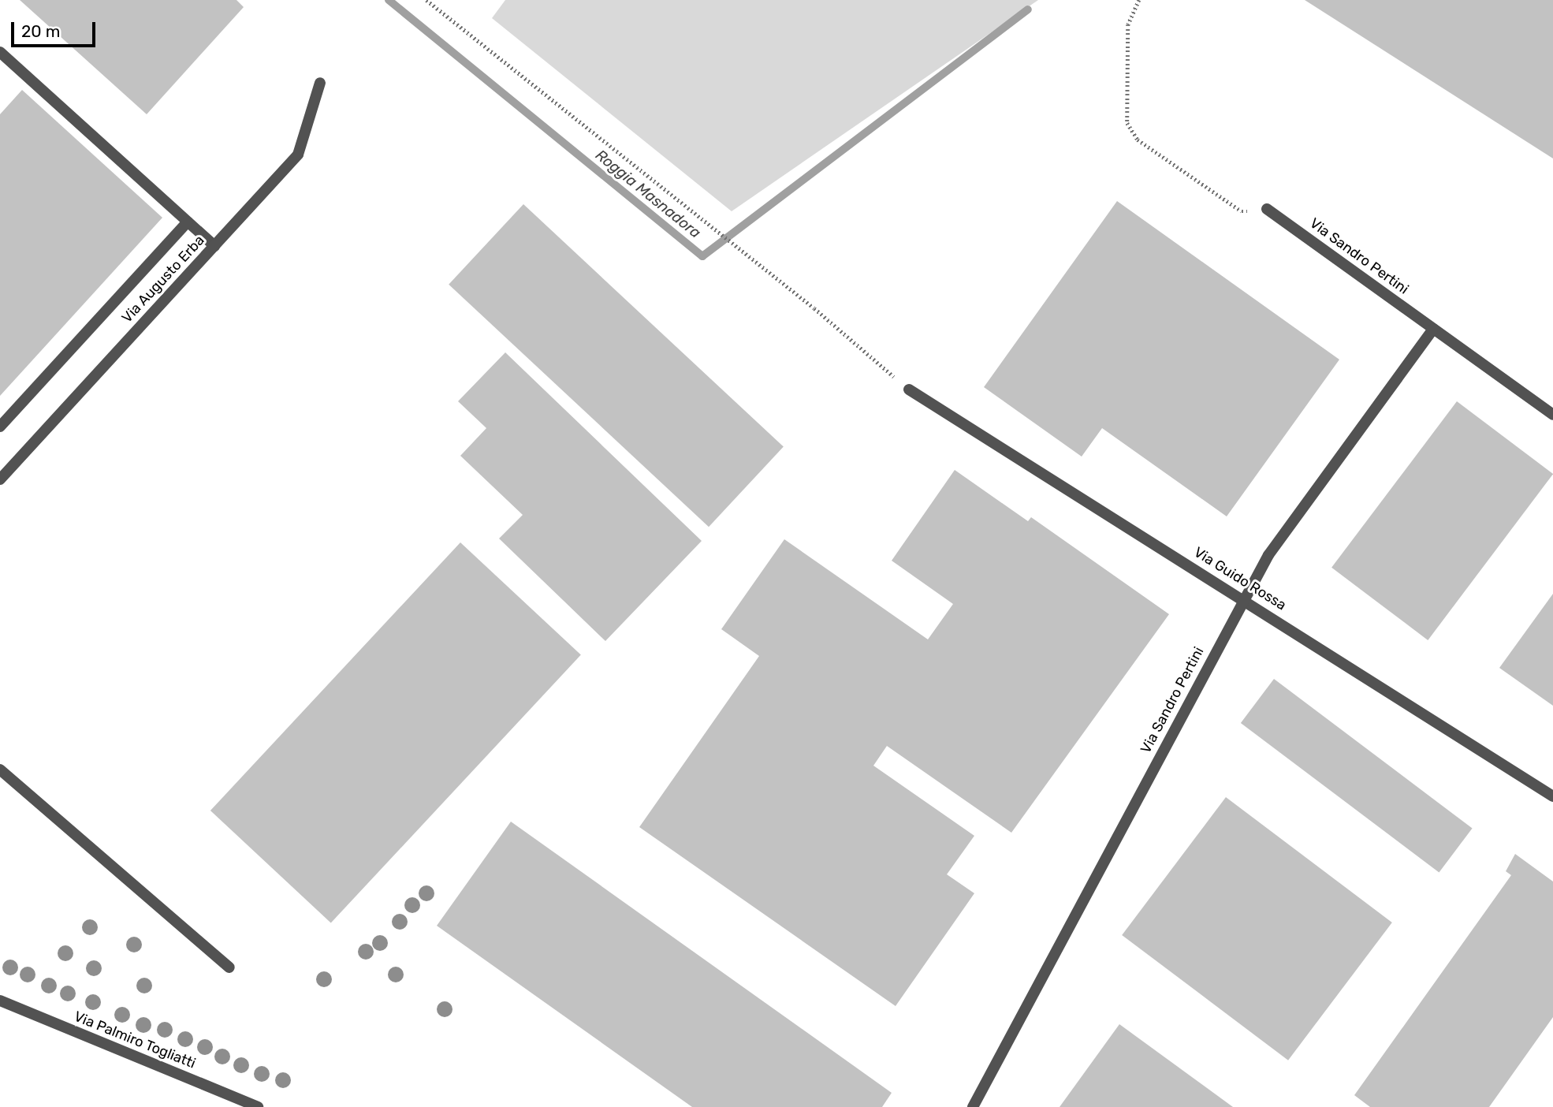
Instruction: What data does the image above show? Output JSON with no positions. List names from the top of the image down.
{
  "streets": {
    "street": [
      "Via Sandro Pertini",
      "Via Augusto Erba",
      "Via Guido Rossa",
      "Via Palmiro Togliatti"
    ]
  },
  "crossings": [
    ["Via Sandro Pertini", "Via Guido Rossa"]
  ],
  "water": ["Roggia Masnadora"],
  "scale_bar": "20 m"
}
